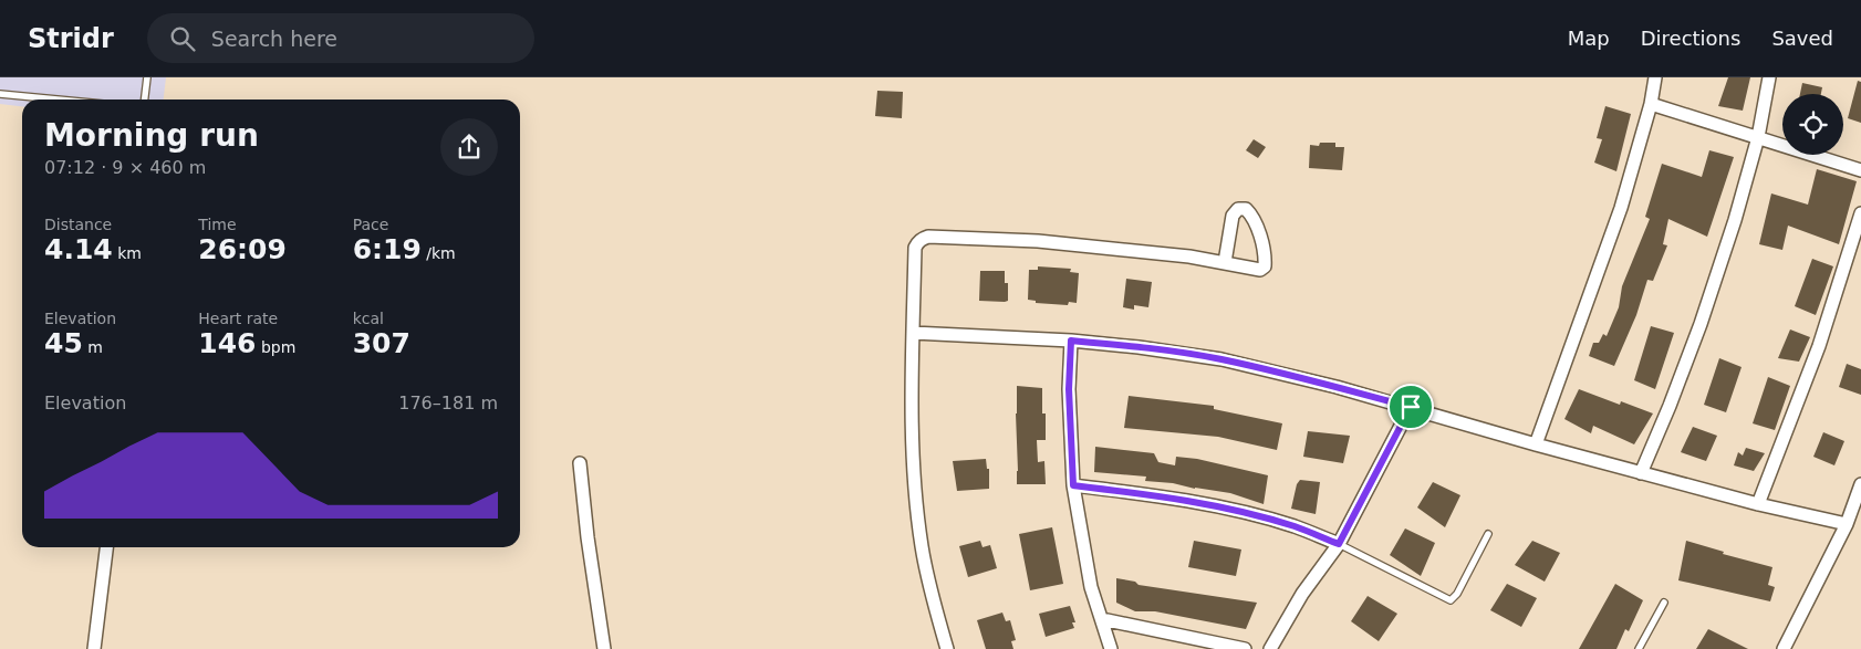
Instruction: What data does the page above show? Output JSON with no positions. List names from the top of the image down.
{
  "page": {
    "header": "Stridr",
    "search": "Search here",
    "nav": ["Map", "Directions", "Saved"],
    "heading": ["Morning run", "07:12 · 9 × 460 m"],
    "stats": [
      ["Distance", "4.14 km"],
      ["Time", "26:09"],
      ["Pace", "6:19 /km"],
      ["Elevation", "45 m"],
      ["Heart rate", "146 bpm"],
      ["kcal", "307"]
    ],
    "chart": ["Elevation", "176–181 m"]
  }
}
